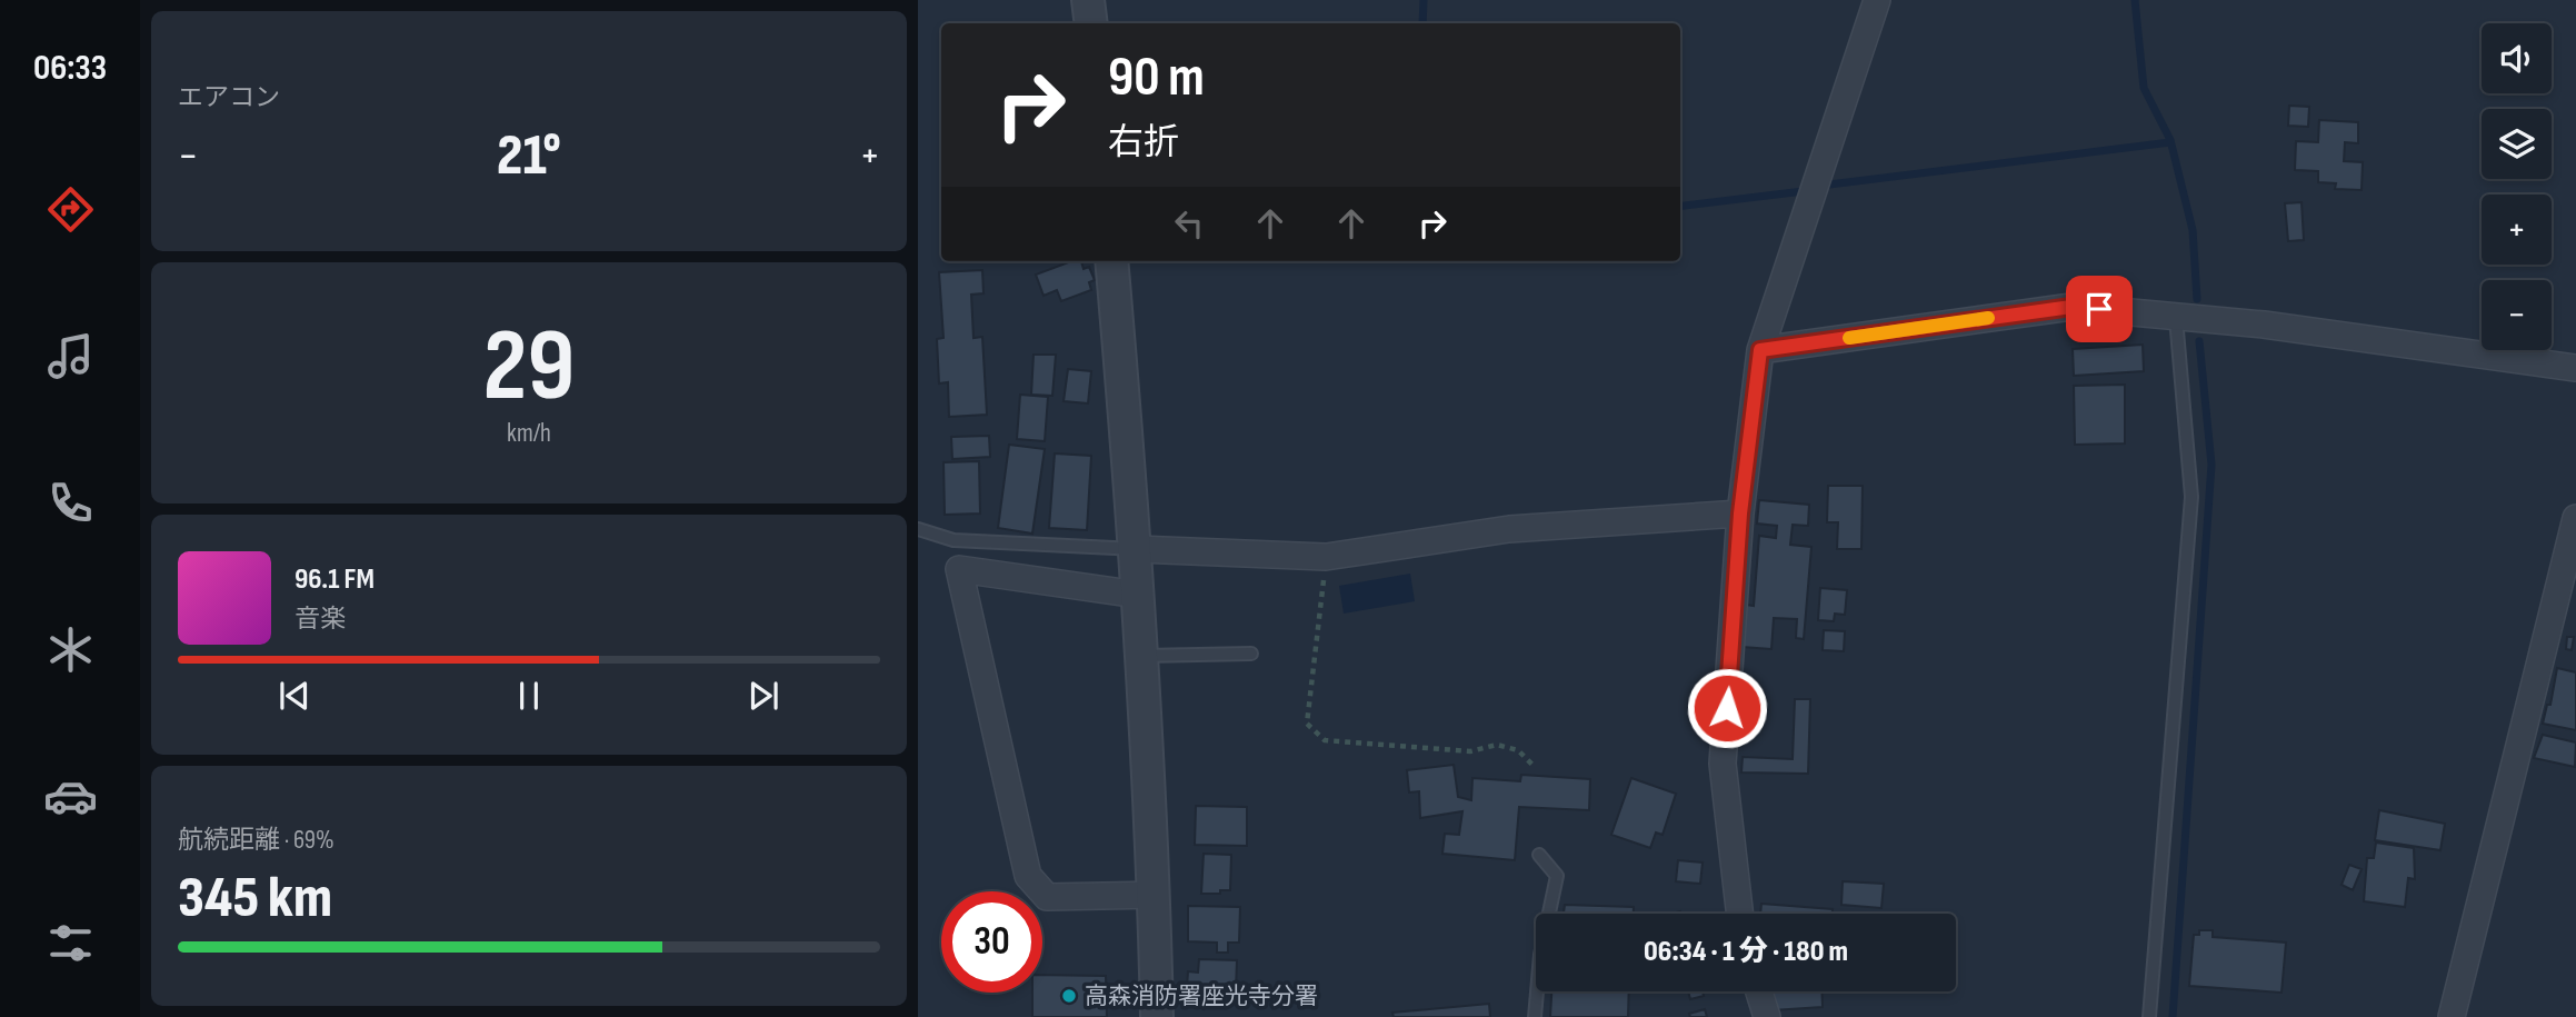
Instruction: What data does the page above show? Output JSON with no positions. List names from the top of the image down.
{
  "places": ["高森消防署座光寺分署"],
  "page": {
    "tabs": "06:33",
    "tile": [
      "エアコン",
      ["29", "km/h"],
      ["航続距離 · 69%", "345 km"]
    ],
    "map_buttons": ["+", "−"],
    "turn": ["90 m", "右折"],
    "heat": ["−", "21°", "+"],
    "song": ["96.1 FM", "音楽"],
    "limit": "30",
    "trip": "06:34 · 1 分 · 180 m"
  }
}
